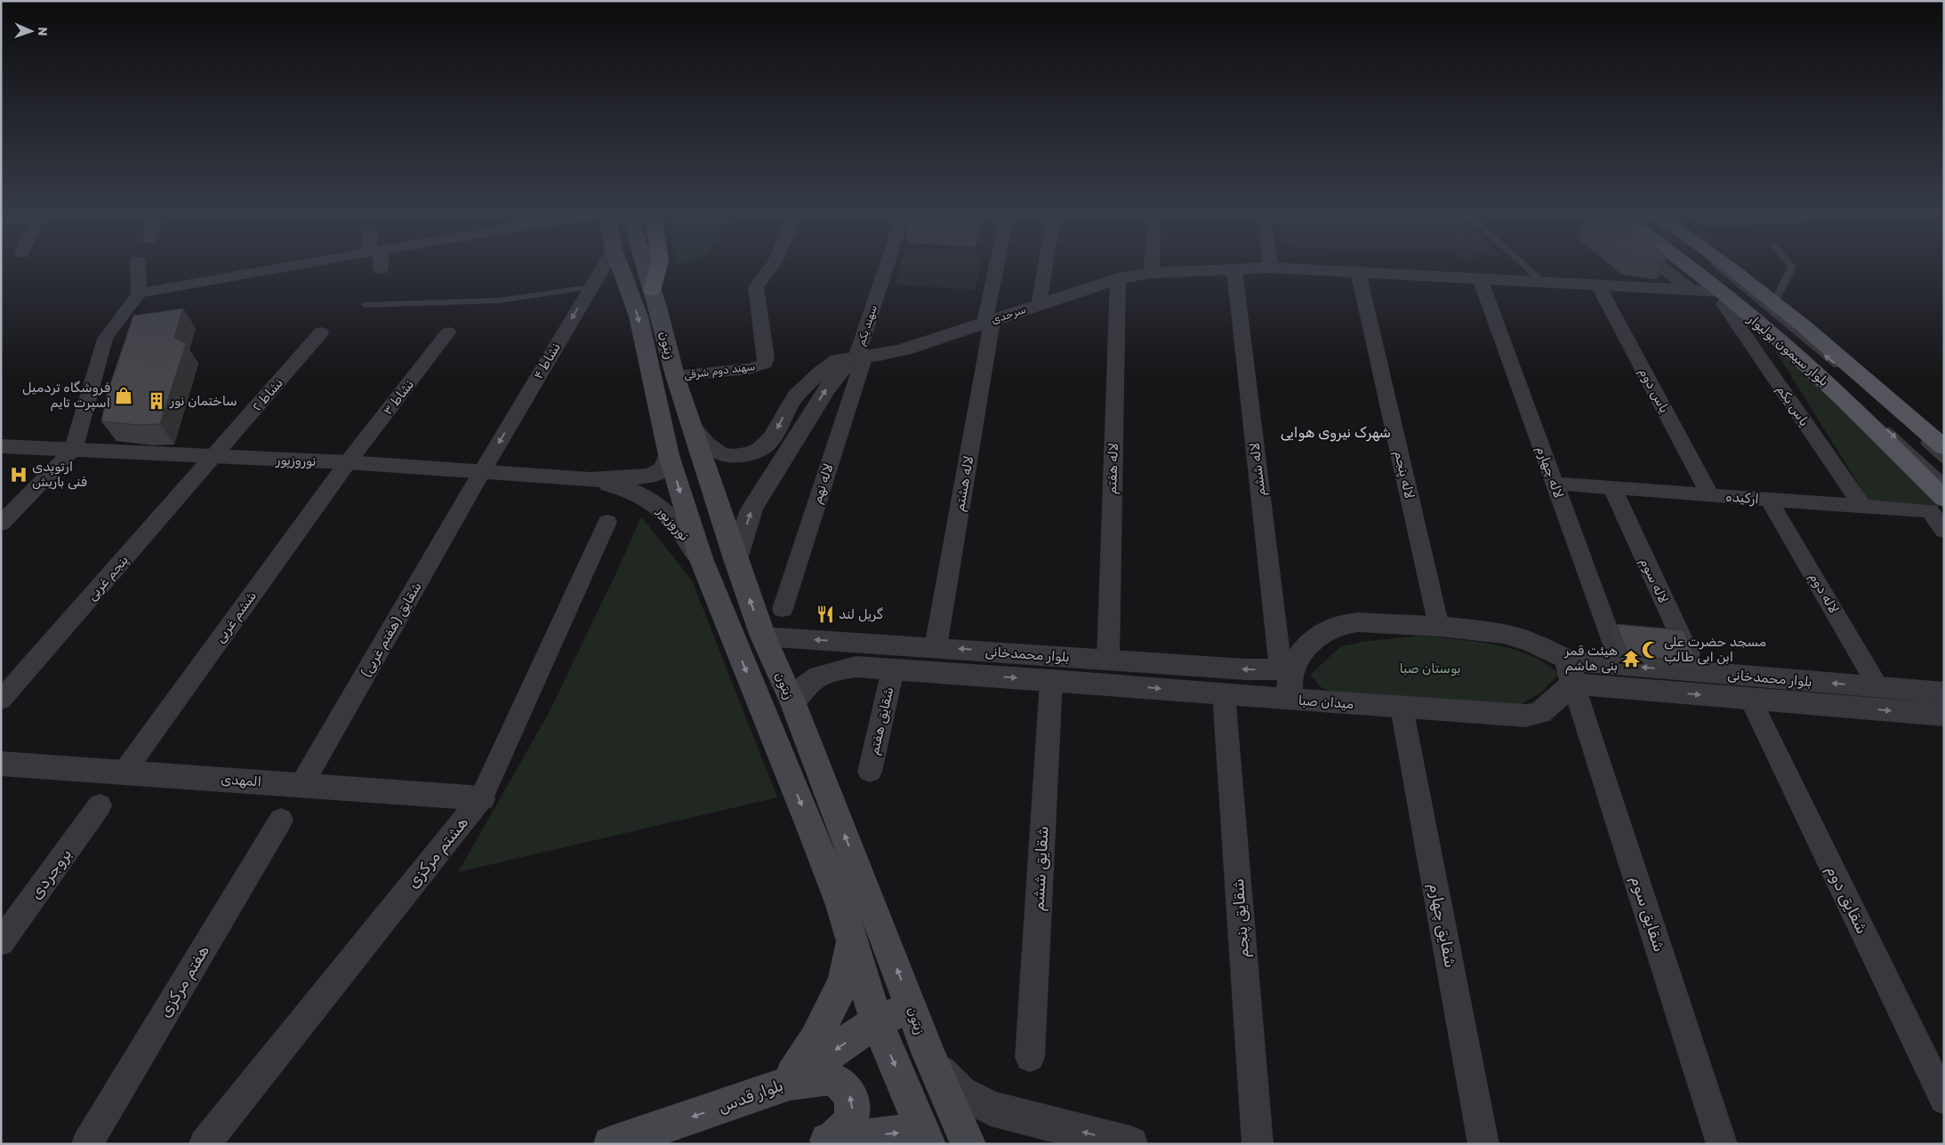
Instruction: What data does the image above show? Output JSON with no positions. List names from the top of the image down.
{
  "streets": {
    "main road": ["زیتون", "بلوار سیمون بولیوار", "بلوار قدس"],
    "street": [
      "سرحدی",
      "سهند يكم",
      "نشاط ۴",
      "سهند دوم شرقی",
      "یاس دوم",
      "نشاط ۲",
      "نشاط ۳",
      "یاس یکم",
      "نوروزپور",
      "لاله هفتم",
      "لاله ششم",
      "لاله چهارم",
      "لاله پنجم",
      "لاله نهم",
      "لاله هشتم",
      "ارکیده",
      "پنجم غربی",
      "لاله سوم",
      "لاله دوم",
      "ششم غربی",
      "شقایق (هفتم غربی)",
      "بلوار محمدخانی",
      "میدان صبا",
      "شقایق هفتم",
      "المهدی",
      "هشتم مرکزی",
      "شقایق ششم",
      "بروجردی",
      "شقایق دوم",
      "شقایق سوم",
      "شقایق پنجم",
      "شقایق چهارم",
      "هفتم مرکزی"
    ]
  },
  "crossings": [
    ["سرحدی", "سهند يكم"],
    ["سرحدی", "زیتون"],
    ["سرحدی", "بلوار سیمون بولیوار"],
    ["سرحدی", "یاس دوم"],
    ["سرحدی", "یاس یکم"],
    ["سرحدی", "لاله هفتم"],
    ["سرحدی", "لاله چهارم"],
    ["سرحدی", "لاله پنجم"],
    ["سرحدی", "لاله نهم"],
    ["سرحدی", "لاله هشتم"],
    ["سهند يكم", "لاله نهم"],
    ["زیتون", "سهند دوم شرقی"],
    ["زیتون", "نوروزپور"],
    ["زیتون", "بلوار محمدخانی"],
    ["زیتون", "بلوار قدس"],
    ["بلوار سیمون بولیوار", "یاس یکم"],
    ["بلوار سیمون بولیوار", "ارکیده"],
    ["نشاط ۴", "نوروزپور"],
    ["نشاط ۴", "شقایق (هفتم غربی)"],
    ["یاس دوم", "ارکیده"],
    ["نشاط ۲", "نوروزپور"],
    ["نشاط ۲", "پنجم غربی"],
    ["نشاط ۳", "نوروزپور"],
    ["نشاط ۳", "ششم غربی"],
    ["یاس یکم", "ارکیده"],
    ["نوروزپور", "پنجم غربی"],
    ["نوروزپور", "ششم غربی"],
    ["نوروزپور", "شقایق (هفتم غربی)"],
    ["لاله هفتم", "بلوار محمدخانی"],
    ["لاله ششم", "بلوار محمدخانی"],
    ["لاله ششم", "میدان صبا"],
    ["لاله چهارم", "ارکیده"],
    ["لاله چهارم", "بلوار محمدخانی"],
    ["لاله پنجم", "میدان صبا"],
    ["لاله هشتم", "بلوار محمدخانی"],
    ["ارکیده", "لاله سوم"],
    ["ارکیده", "لاله دوم"],
    ["لاله سوم", "بلوار محمدخانی"],
    ["لاله دوم", "بلوار محمدخانی"],
    ["ششم غربی", "المهدی"],
    ["شقایق (هفتم غربی)", "المهدی"],
    ["بلوار محمدخانی", "میدان صبا"],
    ["بلوار محمدخانی", "شقایق هفتم"],
    ["بلوار محمدخانی", "شقایق ششم"],
    ["بلوار محمدخانی", "شقایق دوم"],
    ["بلوار محمدخانی", "شقایق سوم"],
    ["بلوار محمدخانی", "شقایق پنجم"],
    ["میدان صبا", "شقایق سوم"],
    ["میدان صبا", "شقایق چهارم"],
    ["المهدی", "هشتم مرکزی"]
  ],
  "one_way": ["نشاط ۴"],
  "districts": ["شهرک نیروی هوایی"],
  "parks": ["بوستان صبا"],
  "places": {
    "shop": ["فروشگاه تردمیل اسپرت تایم"],
    "building": ["ساختمان نور"],
    "hospital": ["ارتوپدی فنی باریش"],
    "restaurant": ["گریل لند"],
    "mosque": ["مسجد حضرت علی ابن ابی طالب"],
    "temple": ["هیئت قمر بنی هاشم"]
  },
  "north": "right"
}
